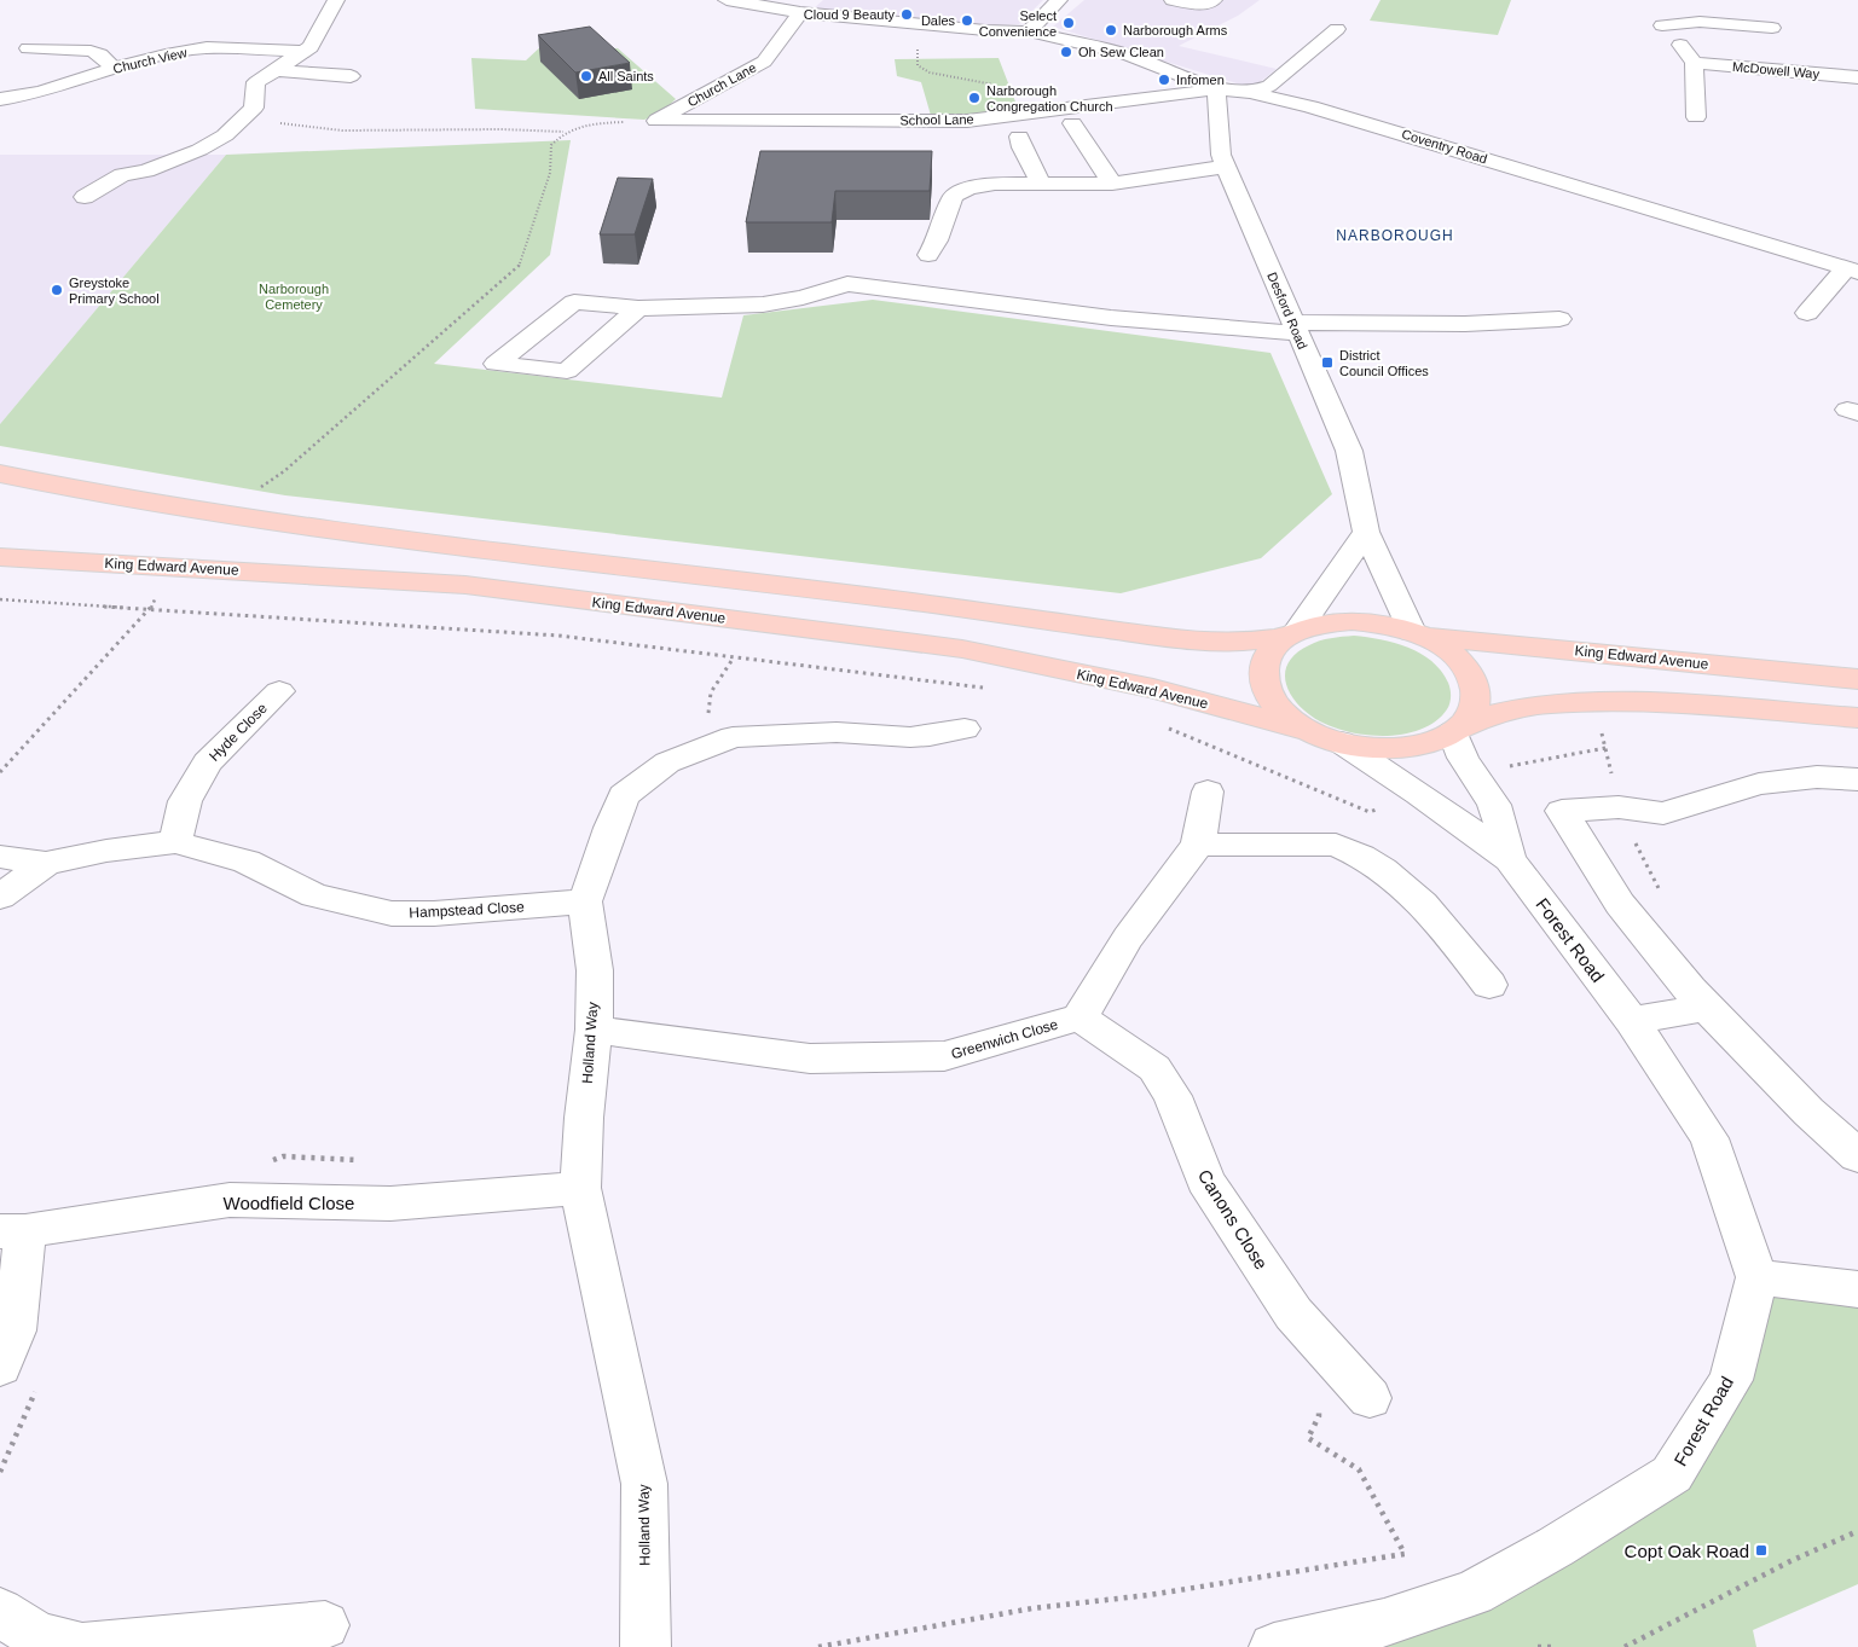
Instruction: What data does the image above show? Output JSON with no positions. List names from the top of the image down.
{
  "streets": {
    "main road": ["King Edward Avenue"],
    "street": [
      "Church View",
      "McDowell Way",
      "Church Lane",
      "School Lane",
      "Coventry Road",
      "Desford Road",
      "Hyde Close",
      "Hampstead Close",
      "Forest Road",
      "Greenwich Close",
      "Holland Way",
      "Woodfield Close",
      "Canons Close"
    ]
  },
  "crossings": [
    ["Church Lane", "School Lane"],
    ["Church Lane", "Coventry Road"],
    ["School Lane", "Coventry Road"],
    ["School Lane", "Desford Road"],
    ["Coventry Road", "Desford Road"],
    ["Desford Road", "King Edward Avenue"],
    ["Desford Road", "Forest Road"],
    ["King Edward Avenue", "Forest Road"],
    ["Hyde Close", "Hampstead Close"],
    ["Hampstead Close", "Holland Way"],
    ["Greenwich Close", "Holland Way"],
    ["Greenwich Close", "Canons Close"],
    ["Holland Way", "Woodfield Close"]
  ],
  "districts": ["NARBOROUGH"],
  "parks": ["Narborough Cemetery"],
  "places": {
    "other": [
      "Cloud 9 Beauty",
      "Dales",
      "Select Convenience",
      "Narborough Arms",
      "Oh Sew Clean",
      "All Saints",
      "Infomen",
      "Narborough Congregation Church",
      "Greystoke Primary School"
    ],
    "transit": ["District Council Offices", "Copt Oak Road"]
  }
}
